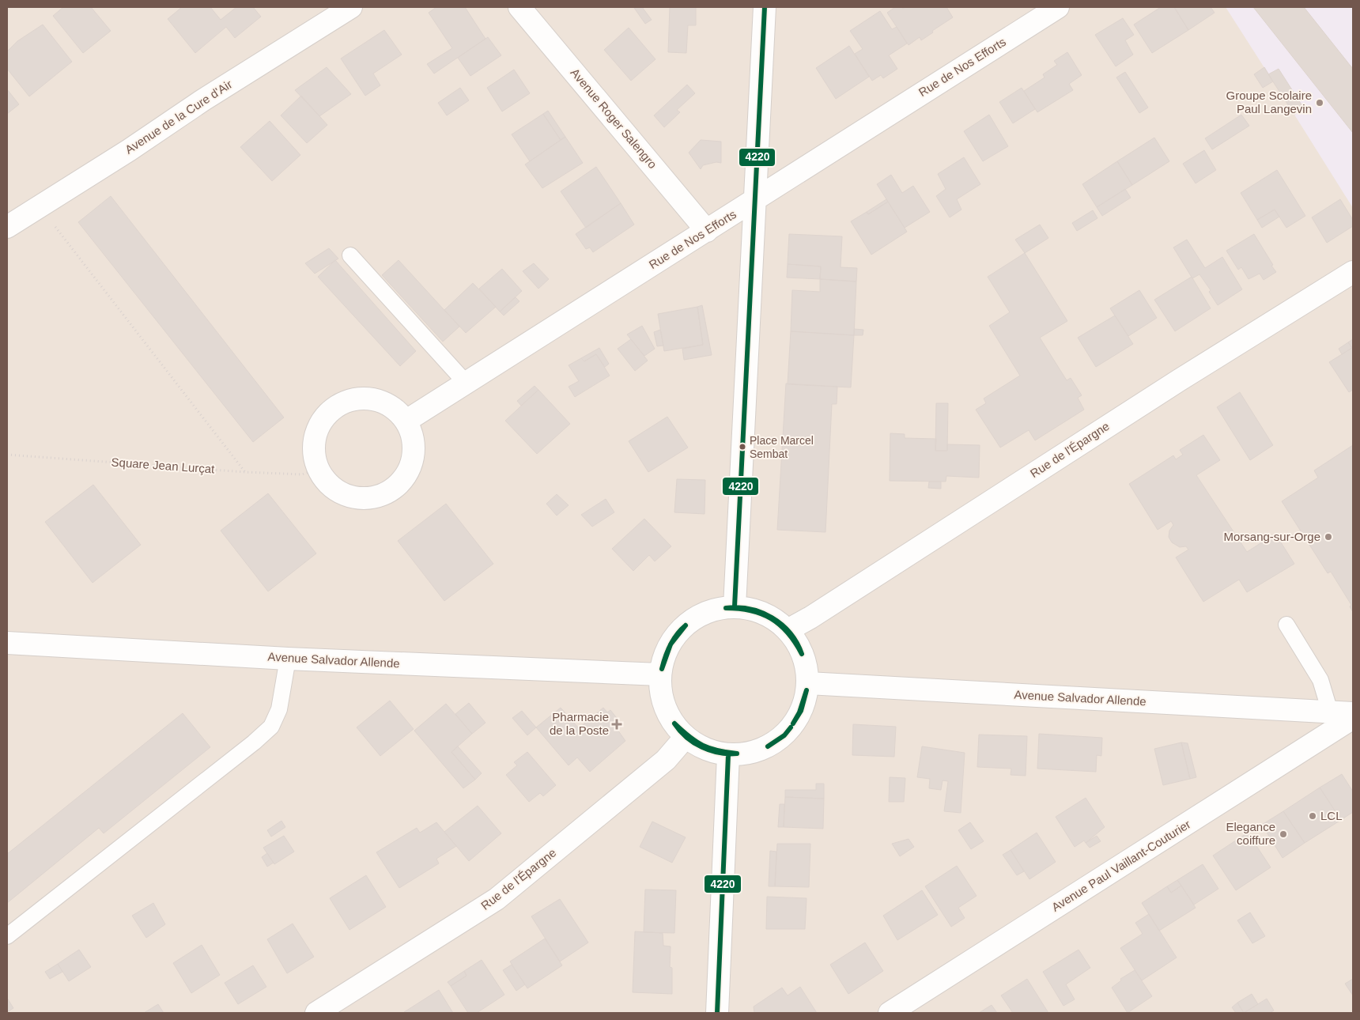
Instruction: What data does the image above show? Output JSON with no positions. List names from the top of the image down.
{
  "streets": {
    "street": [
      "Rue de Nos Efforts",
      "Avenue de la Cure d'Air",
      "Avenue Roger Salengro",
      "Rue de l'Épargne",
      "Avenue Salvador Allende",
      "Avenue Paul Vaillant-Couturier"
    ],
    "path": ["Square Jean Lurçat"]
  },
  "crossings": [
    ["Rue de Nos Efforts", "Avenue Roger Salengro"],
    ["Rue de Nos Efforts", "Square Jean Lurçat"]
  ],
  "places": {
    "other": [
      "Groupe Scolaire Paul Langevin",
      "Place Marcel Sembat",
      "Morsang-sur-Orge",
      "LCL",
      "Elegance coiffure"
    ],
    "health": ["Pharmacie de la Poste"]
  },
  "lines": ["transit line 4220"]
}
